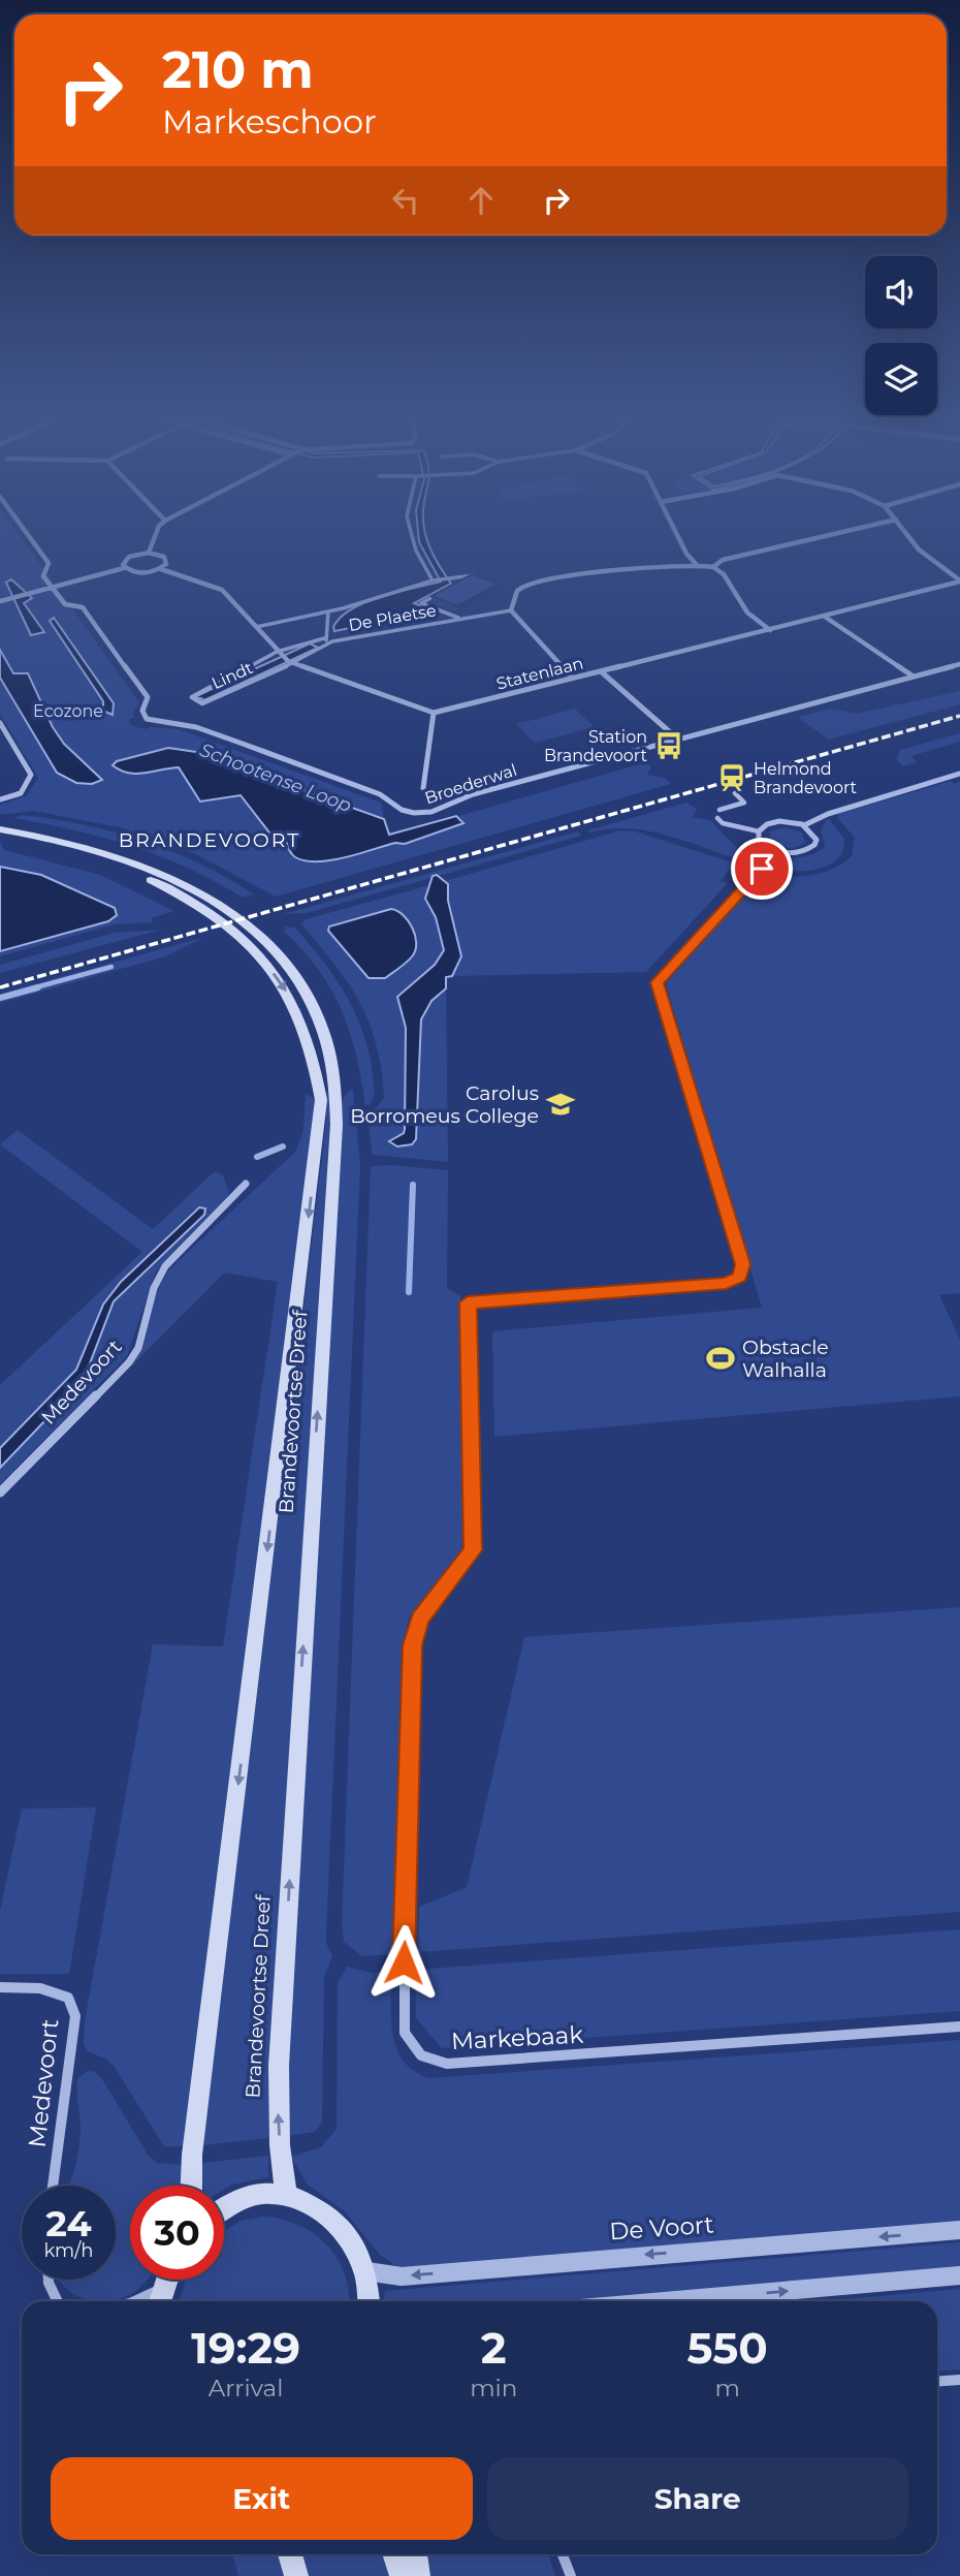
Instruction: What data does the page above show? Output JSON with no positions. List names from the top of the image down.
{
  "streets": {
    "main road": ["Brandevoortse Dreef"],
    "street": [
      "De Plaetse",
      "Statenlaan",
      "Lindt",
      "Broederwal",
      "Medevoort",
      "Markebaak",
      "De Voort"
    ]
  },
  "crossings": [
    ["De Plaetse", "Lindt"]
  ],
  "districts": ["BRANDEVOORT"],
  "water": ["Schootense Loop"],
  "parks": ["Ecozone"],
  "places": {
    "bus stop": ["Station Brandevoort"],
    "station": ["Helmond Brandevoort"],
    "school or university": ["Carolus Borromeus College"],
    "sports": ["Obstacle Walhalla"]
  },
  "page": {
    "turn": ["210 m", "Markeschoor"],
    "speed": "24 km/h",
    "limit": "30",
    "eta": [
      "19:29",
      "Arrival",
      "2",
      "min",
      "550",
      "m"
    ],
    "buttons": ["Exit", "Share"]
  }
}
